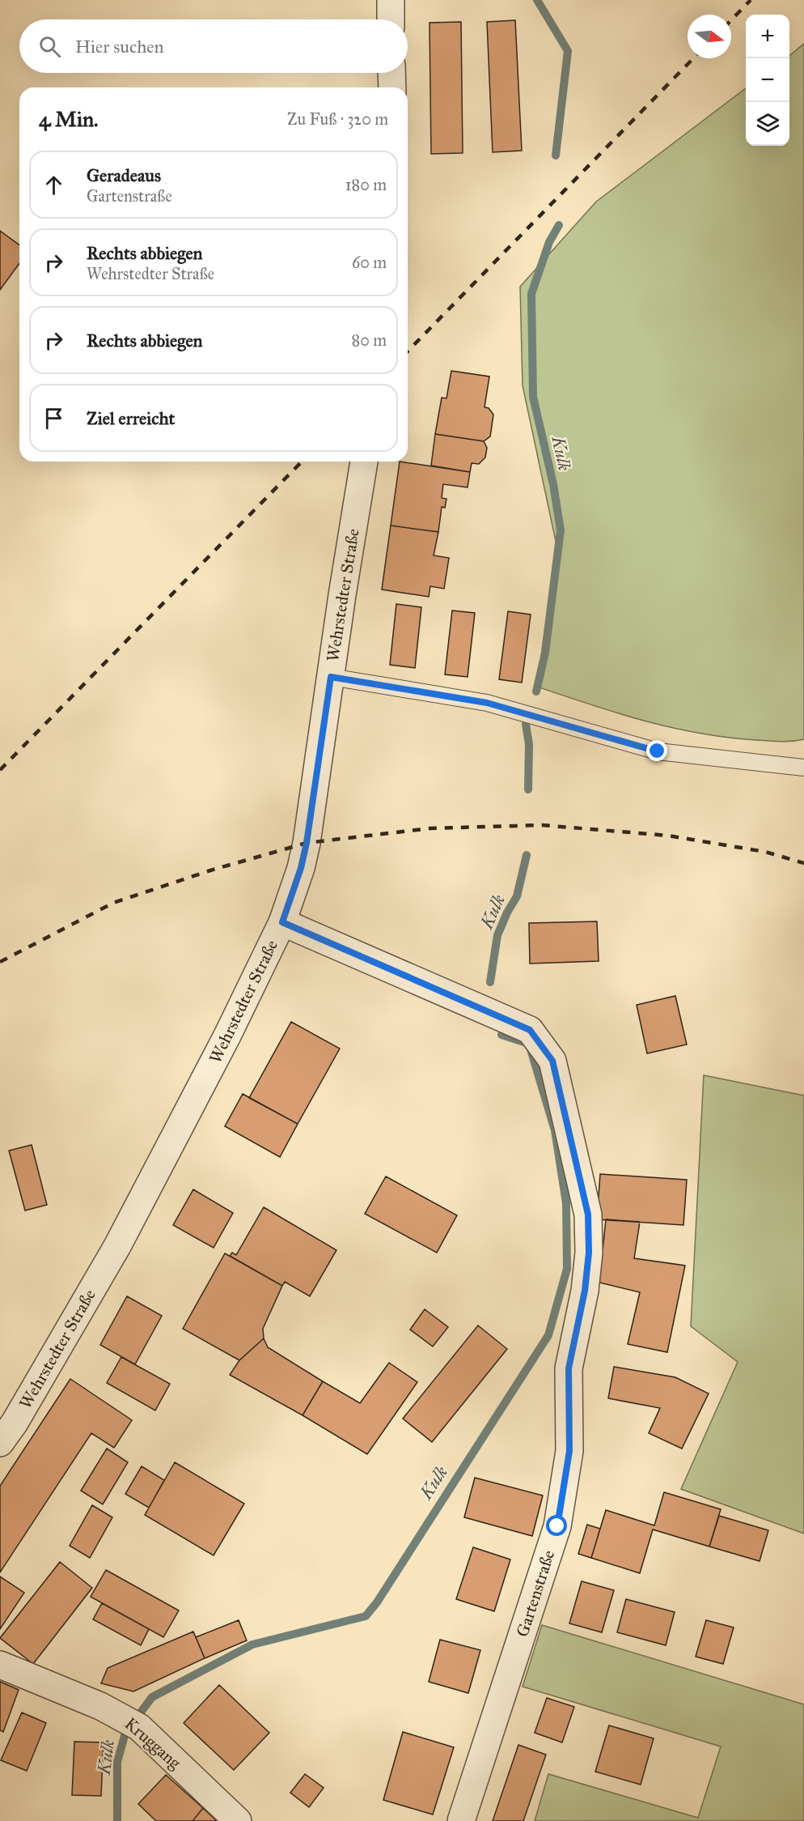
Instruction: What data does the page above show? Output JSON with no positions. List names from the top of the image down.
{
  "streets": {
    "street": ["Wehrstedter Straße", "Gartenstraße", "Kruggang"]
  },
  "crossings": [
    ["Wehrstedter Straße", "Gartenstraße"]
  ],
  "water": ["Kulk"],
  "north": "right",
  "page": {
    "map_buttons": ["+", "−"],
    "search": "Hier suchen",
    "heading": ["4 Min.", "Zu Fuß · 320 m"],
    "list": [
      ["Geradeaus", "Gartenstraße", "180 m"],
      ["Rechts abbiegen", "Wehrstedter Straße", "60 m"],
      ["Rechts abbiegen", "80 m"],
      "Ziel erreicht"
    ]
  }
}
